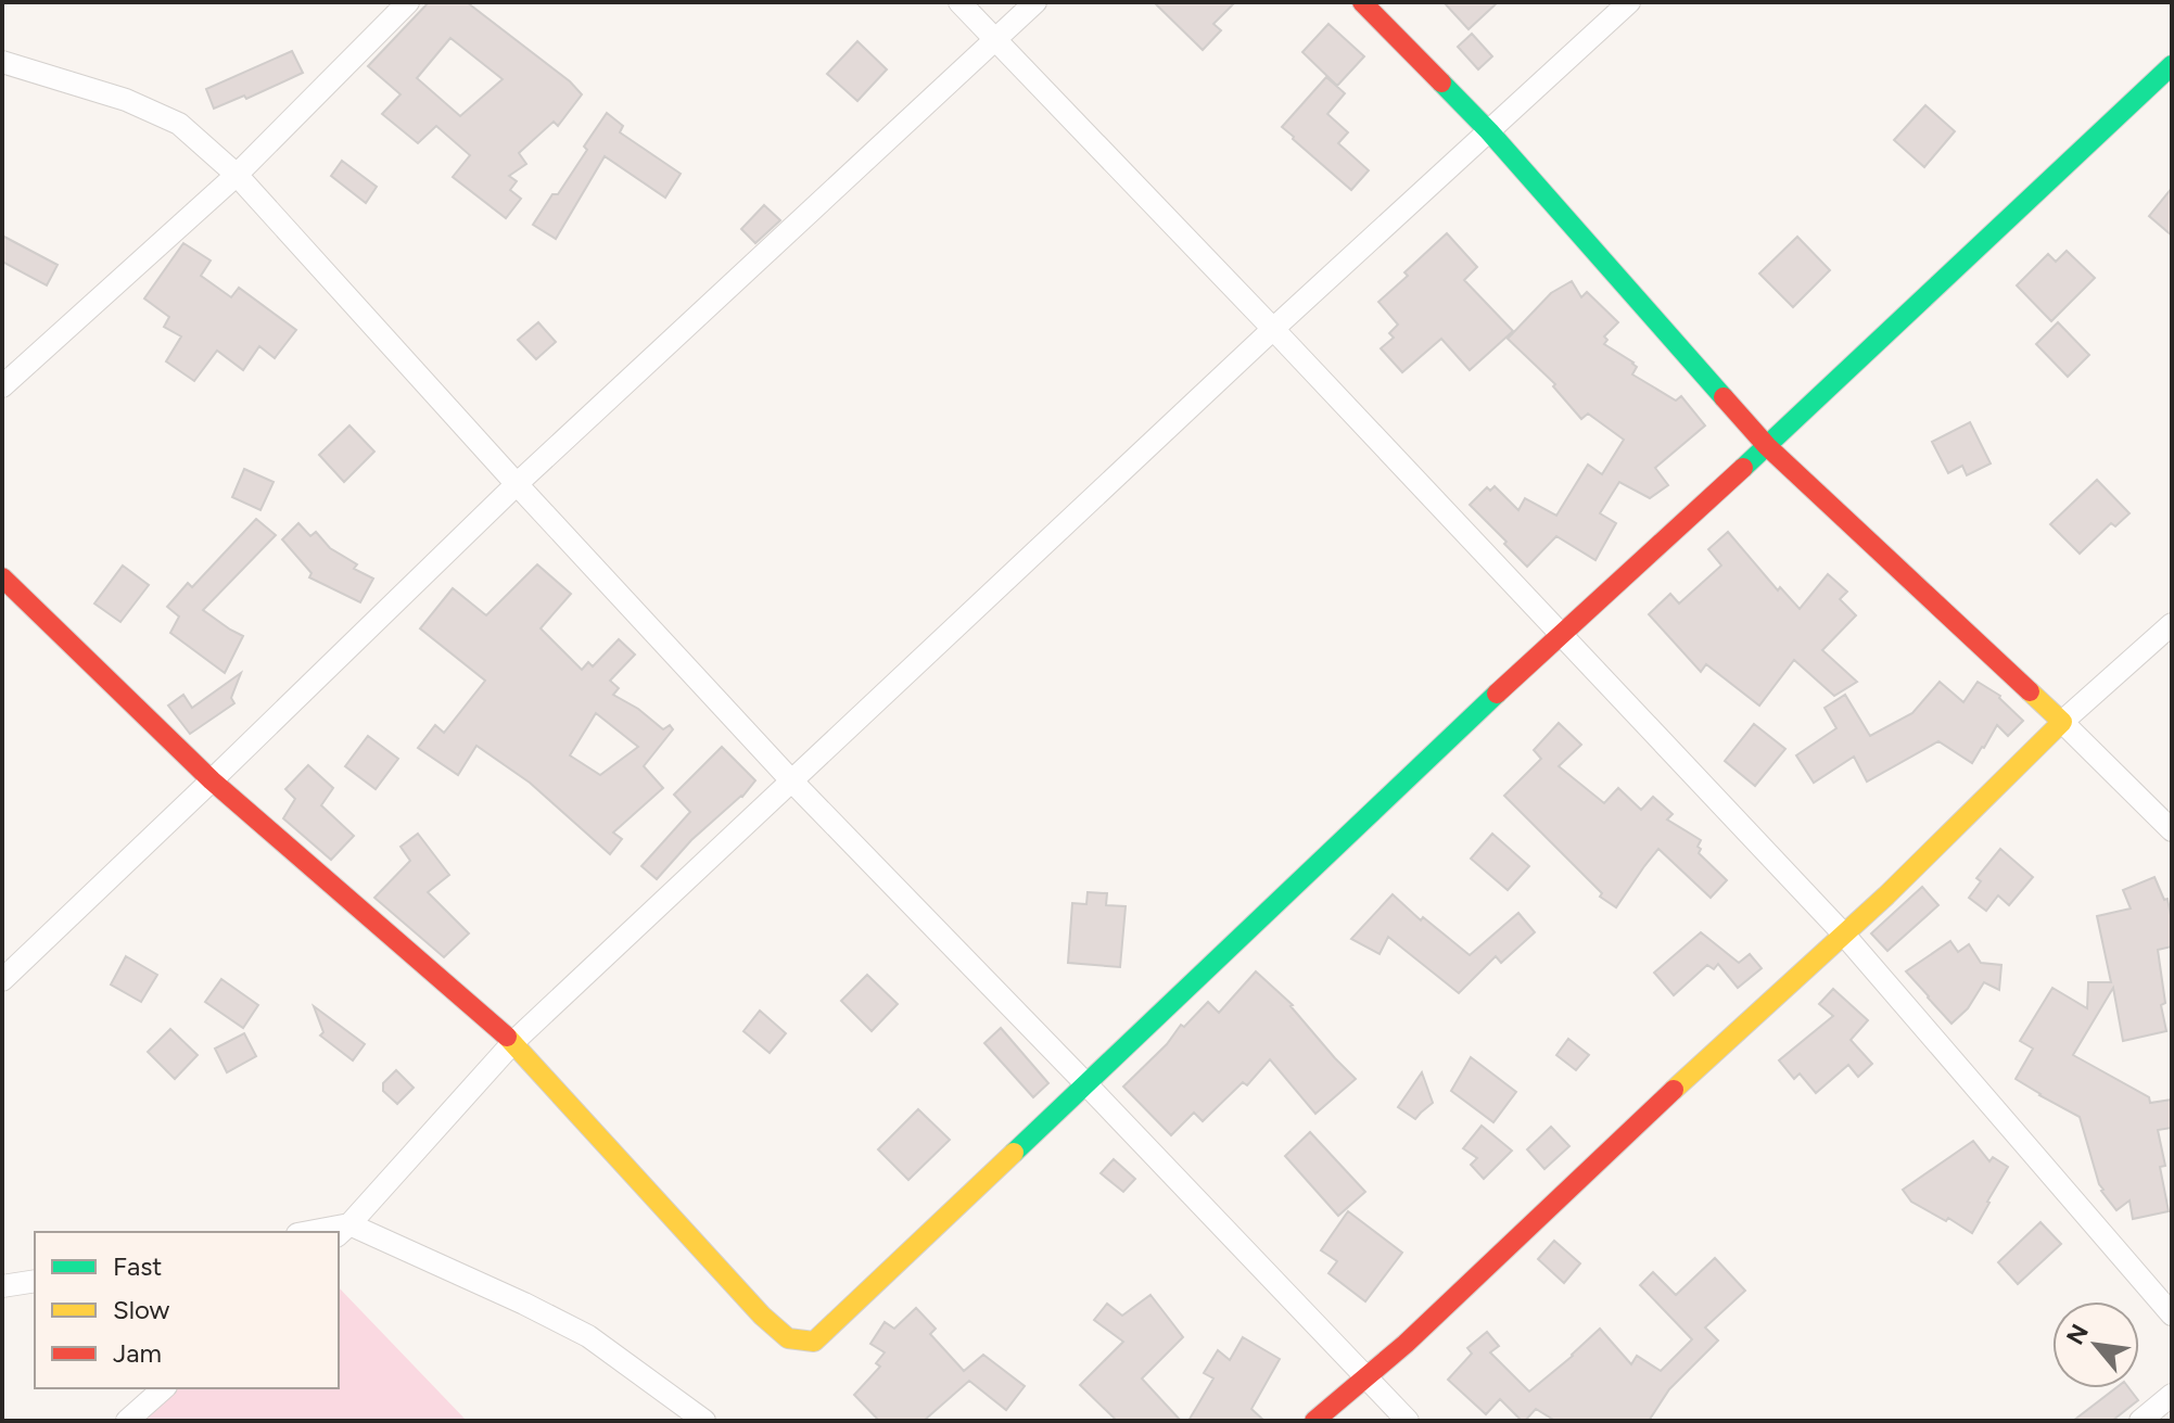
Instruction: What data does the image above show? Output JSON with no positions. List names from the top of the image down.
{
  "legend": ["Fast", "Slow", "Jam"],
  "north": "top left"
}
